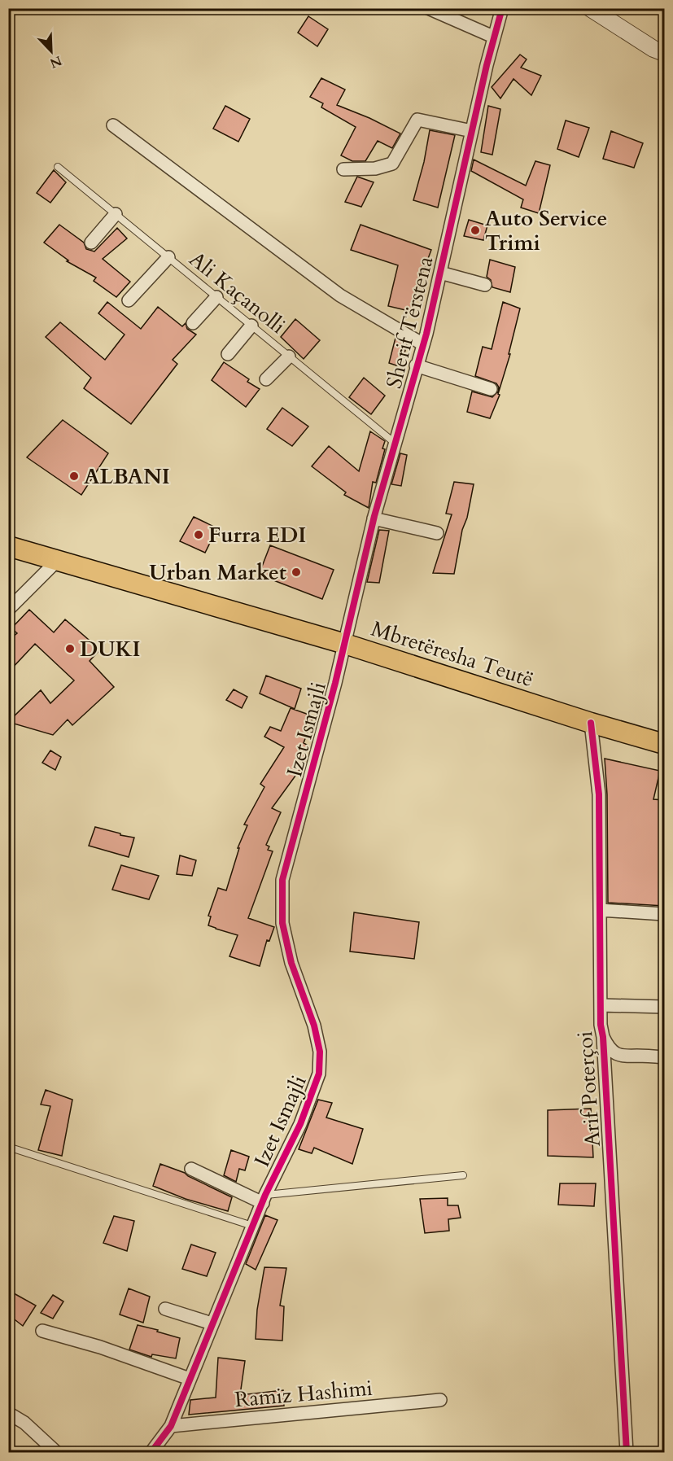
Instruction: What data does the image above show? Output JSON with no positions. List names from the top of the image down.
{
  "streets": {
    "main road": ["Mbretëresha Teutë"],
    "street": [
      "Sherif Tërstena",
      "Izet Ismajli",
      "Arif Poterçoi",
      "Ramiz Hashimi"
    ],
    "lane": ["Ali Kaçanolli"]
  },
  "crossings": [
    ["Ali Kaçanolli", "Sherif Tërstena"],
    ["Sherif Tërstena", "Mbretëresha Teutë"],
    ["Sherif Tërstena", "Izet Ismajli"],
    ["Mbretëresha Teutë", "Izet Ismajli"],
    ["Mbretëresha Teutë", "Arif Poterçoi"],
    ["Izet Ismajli", "Ramiz Hashimi"]
  ],
  "places": [
    "Auto Service Trimi",
    "ALBANI",
    "Furra EDI",
    "Urban Market",
    "DUKI"
  ],
  "north": "bottom right"
}
